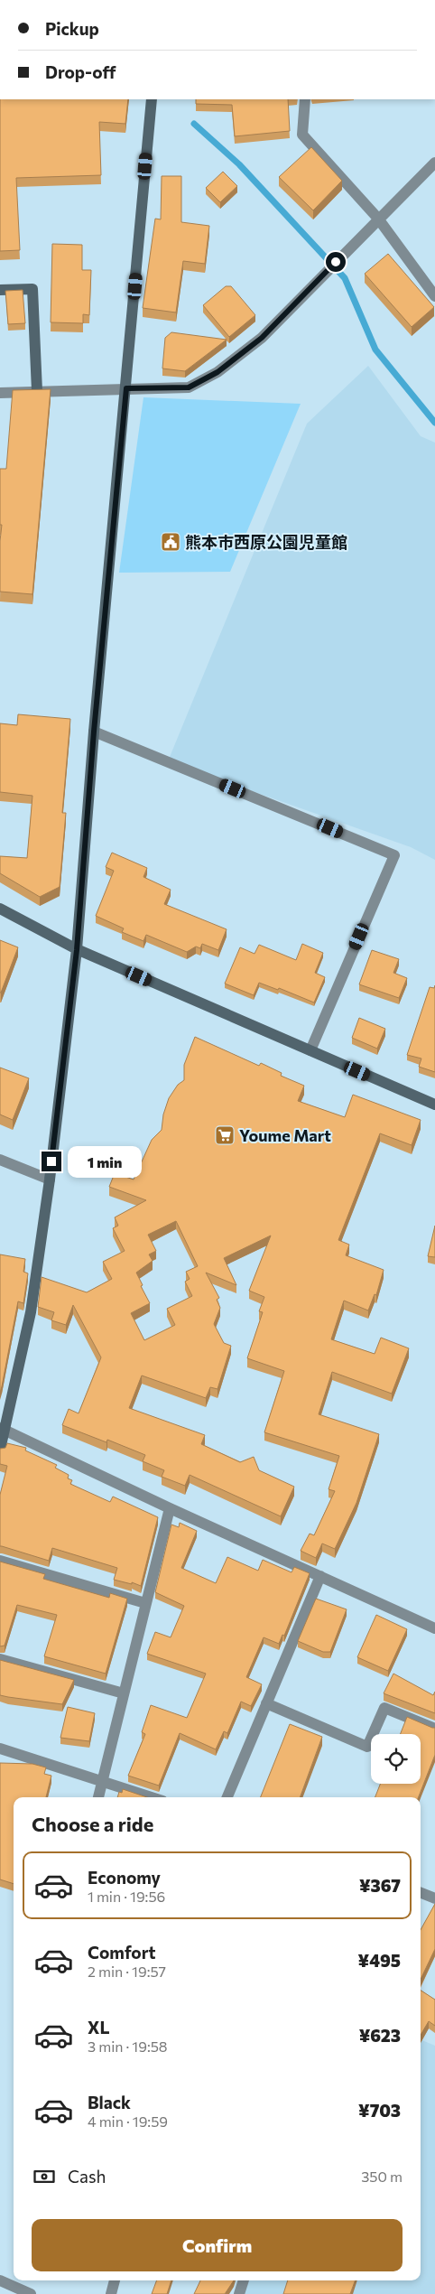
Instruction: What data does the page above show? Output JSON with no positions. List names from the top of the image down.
{
  "places": {
    "public building": ["熊本市西原公園児童館"],
    "supermarket": ["Youme Mart"]
  },
  "page": {
    "banner": ["Pickup", "Drop-off"],
    "bubble": "1 min",
    "heading": "Choose a ride",
    "list": [
      {
        "name": "Economy",
        "note": "1 min · 19:56",
        "value": "¥367"
      },
      {
        "name": "Comfort",
        "note": "2 min · 19:57",
        "value": "¥495"
      },
      {
        "name": "XL",
        "note": "3 min · 19:58",
        "value": "¥623"
      },
      {
        "name": "Black",
        "note": "4 min · 19:59",
        "value": "¥703"
      }
    ],
    "pay": ["Cash", "350 m"],
    "buttons": "Confirm"
  }
}
